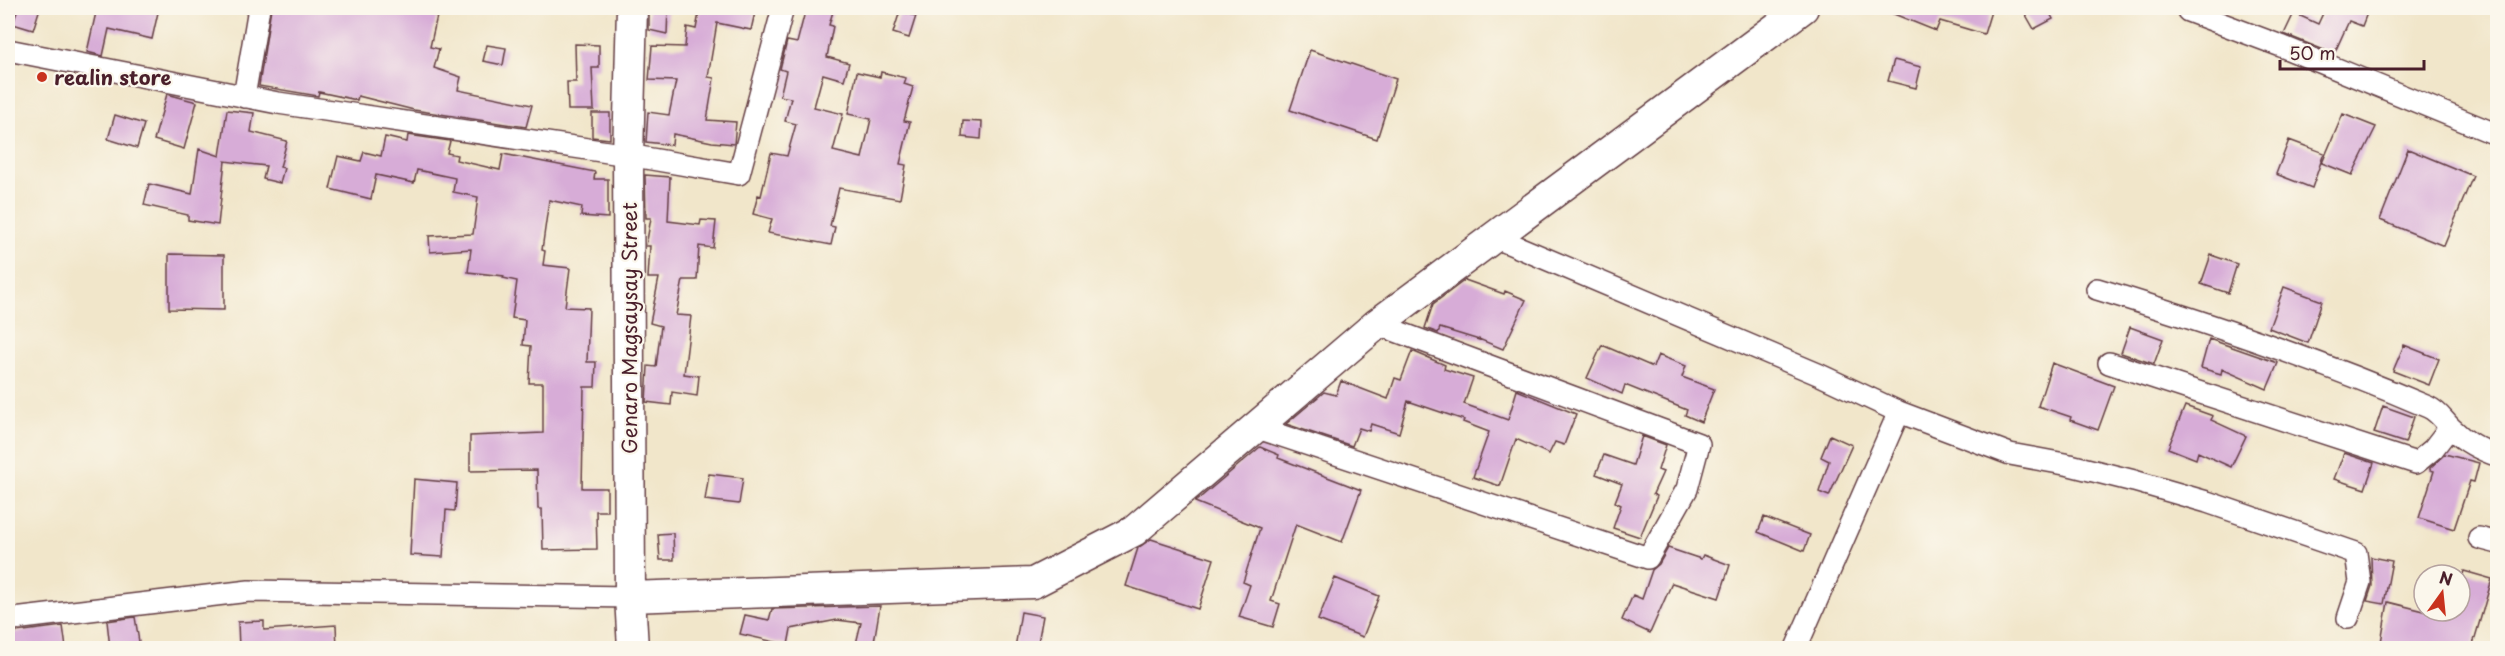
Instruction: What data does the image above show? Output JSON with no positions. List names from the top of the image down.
{
  "streets": {
    "street": ["Genaro Magsaysay Street"]
  },
  "places": ["realin store"],
  "scale_bar": "50 m",
  "north": "top"
}
